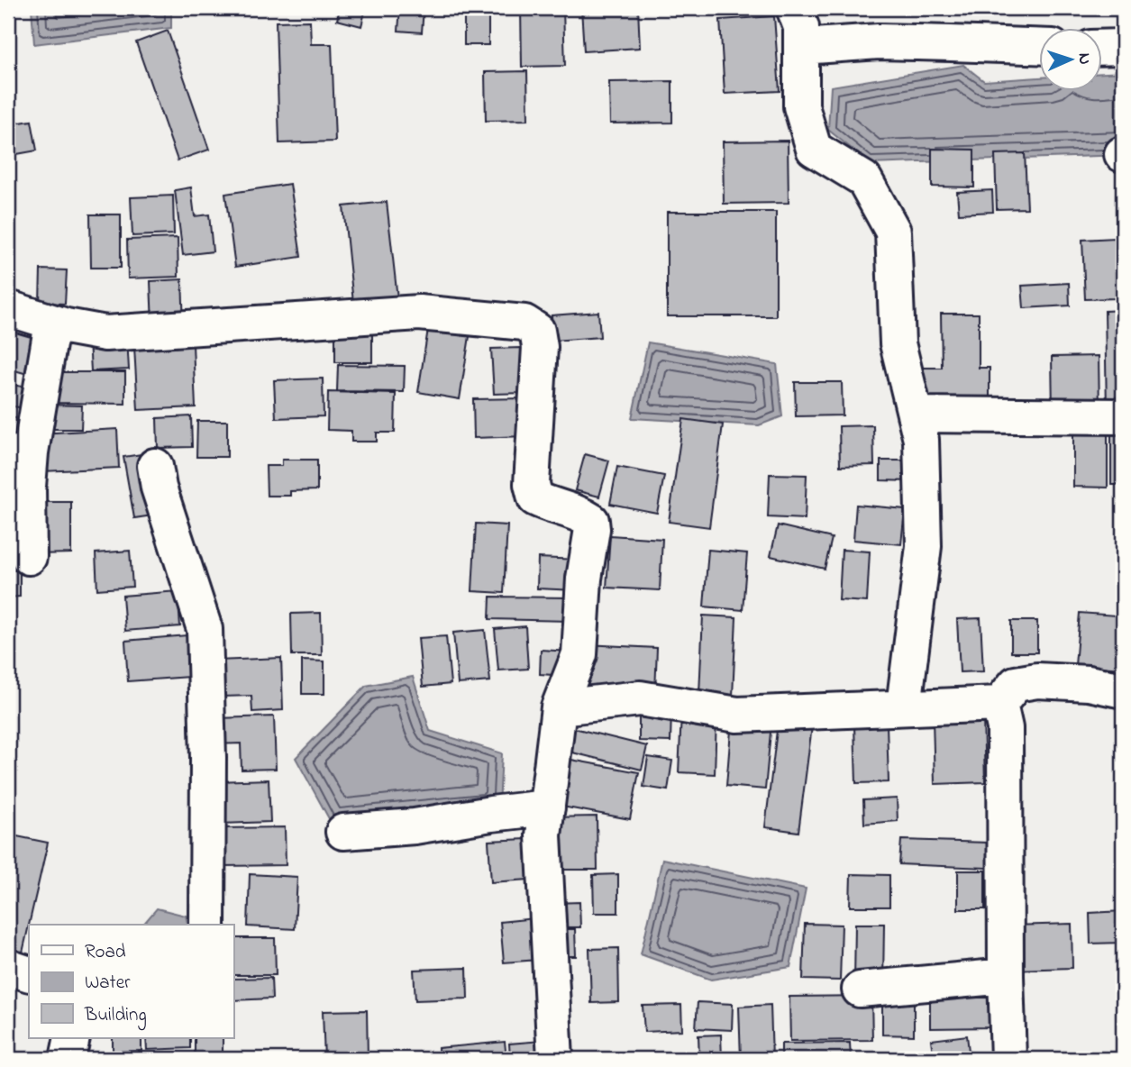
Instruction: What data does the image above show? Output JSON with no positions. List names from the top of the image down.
{
  "legend": ["Road", "Water", "Building"],
  "north": "right"
}
